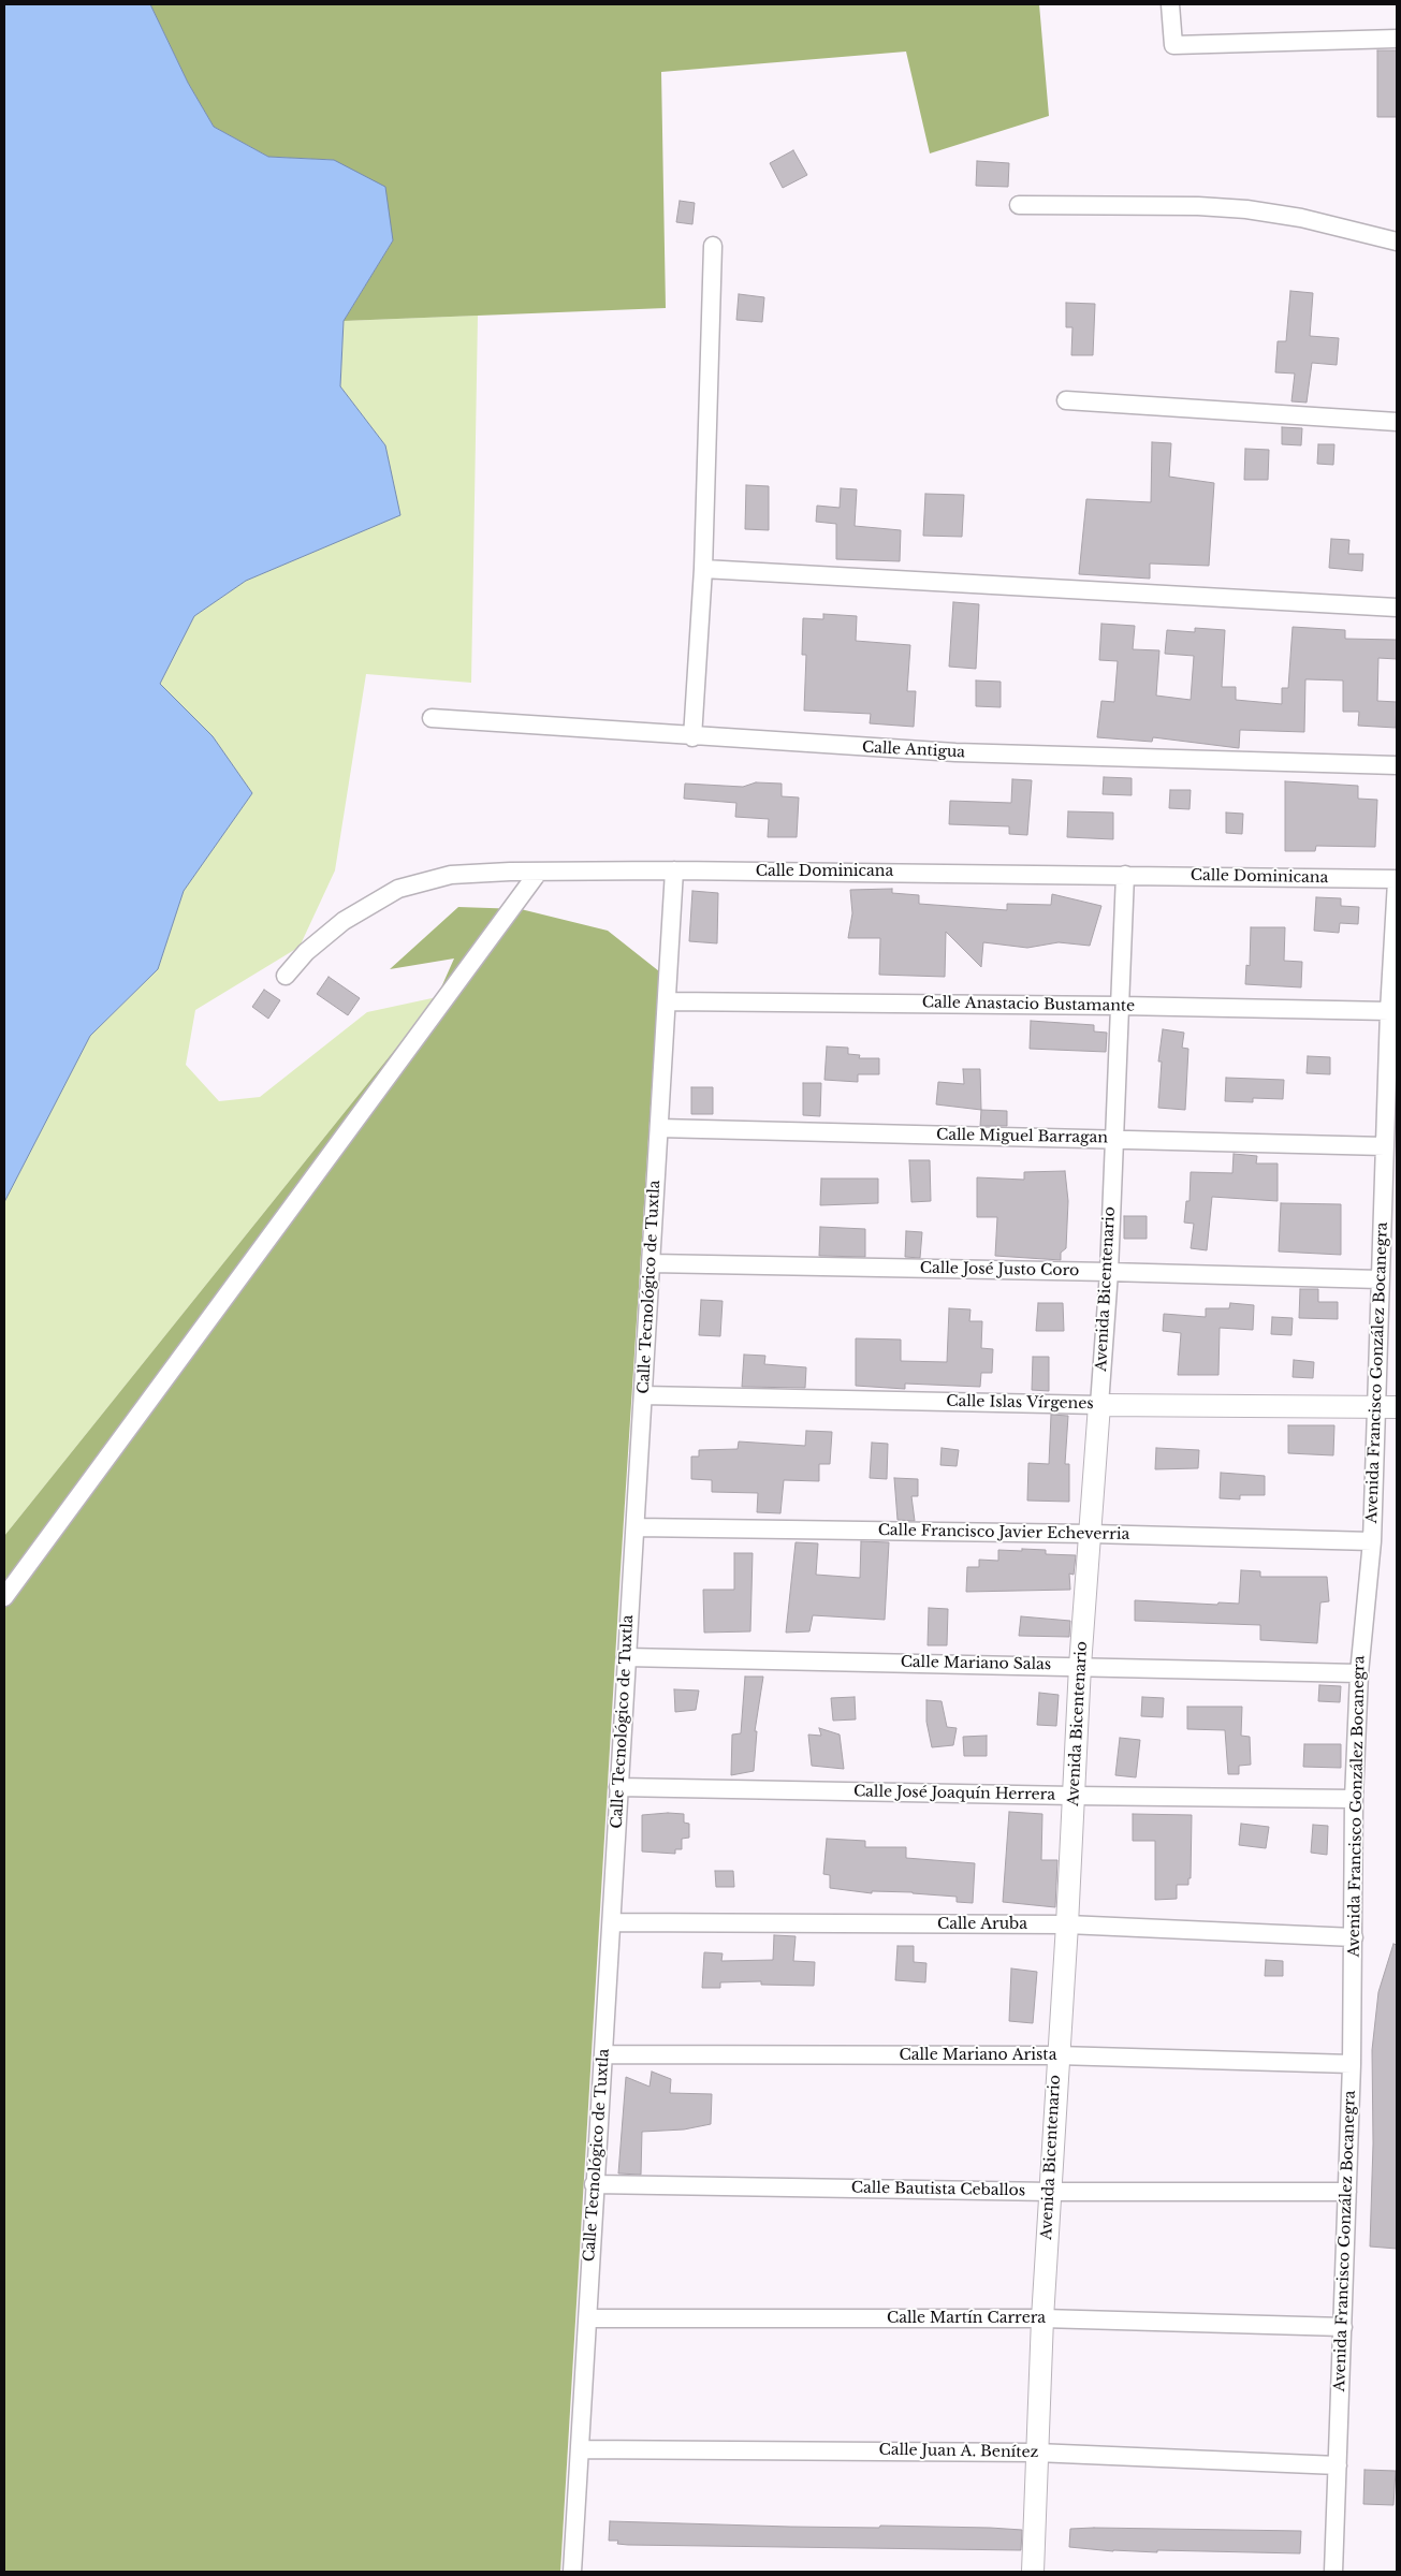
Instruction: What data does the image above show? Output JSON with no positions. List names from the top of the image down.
{
  "streets": {
    "street": [
      "Calle Antigua",
      "Calle Dominicana",
      "Calle Anastacio Bustamante",
      "Calle Miguel Barragan",
      "Calle José Justo Coro",
      "Calle Tecnológico de Tuxtla",
      "Avenida Bicentenario",
      "Avenida Francisco González Bocanegra",
      "Calle Islas Vírgenes",
      "Calle Francisco Javier Echeverria",
      "Calle Mariano Salas",
      "Calle José Joaquín Herrera",
      "Calle Aruba",
      "Calle Mariano Arista",
      "Calle Bautista Ceballos",
      "Calle Martín Carrera",
      "Calle Juan A. Benítez"
    ]
  },
  "crossings": [
    ["Calle Dominicana", "Calle Tecnológico de Tuxtla"],
    ["Calle Dominicana", "Avenida Bicentenario"],
    ["Calle Dominicana", "Avenida Francisco González Bocanegra"],
    ["Calle Anastacio Bustamante", "Calle Tecnológico de Tuxtla"],
    ["Calle Anastacio Bustamante", "Avenida Bicentenario"],
    ["Calle Anastacio Bustamante", "Avenida Francisco González Bocanegra"],
    ["Calle Miguel Barragan", "Calle Tecnológico de Tuxtla"],
    ["Calle Miguel Barragan", "Avenida Bicentenario"],
    ["Calle Miguel Barragan", "Avenida Francisco González Bocanegra"],
    ["Calle José Justo Coro", "Calle Tecnológico de Tuxtla"],
    ["Calle José Justo Coro", "Avenida Bicentenario"],
    ["Calle José Justo Coro", "Avenida Francisco González Bocanegra"],
    ["Calle Tecnológico de Tuxtla", "Calle Islas Vírgenes"],
    ["Calle Tecnológico de Tuxtla", "Calle Francisco Javier Echeverria"],
    ["Calle Tecnológico de Tuxtla", "Calle Mariano Salas"],
    ["Calle Tecnológico de Tuxtla", "Calle José Joaquín Herrera"],
    ["Calle Tecnológico de Tuxtla", "Calle Aruba"],
    ["Calle Tecnológico de Tuxtla", "Calle Mariano Arista"],
    ["Calle Tecnológico de Tuxtla", "Calle Bautista Ceballos"],
    ["Calle Tecnológico de Tuxtla", "Calle Martín Carrera"],
    ["Calle Tecnológico de Tuxtla", "Calle Juan A. Benítez"],
    ["Avenida Bicentenario", "Calle Islas Vírgenes"],
    ["Avenida Bicentenario", "Calle Francisco Javier Echeverria"],
    ["Avenida Bicentenario", "Calle Mariano Salas"],
    ["Avenida Bicentenario", "Calle José Joaquín Herrera"],
    ["Avenida Bicentenario", "Calle Aruba"],
    ["Avenida Bicentenario", "Calle Mariano Arista"],
    ["Avenida Bicentenario", "Calle Bautista Ceballos"],
    ["Avenida Bicentenario", "Calle Martín Carrera"],
    ["Avenida Bicentenario", "Calle Juan A. Benítez"],
    ["Avenida Francisco González Bocanegra", "Calle Islas Vírgenes"],
    ["Avenida Francisco González Bocanegra", "Calle Francisco Javier Echeverria"],
    ["Avenida Francisco González Bocanegra", "Calle Mariano Salas"],
    ["Avenida Francisco González Bocanegra", "Calle José Joaquín Herrera"],
    ["Avenida Francisco González Bocanegra", "Calle Aruba"],
    ["Avenida Francisco González Bocanegra", "Calle Mariano Arista"],
    ["Avenida Francisco González Bocanegra", "Calle Bautista Ceballos"],
    ["Avenida Francisco González Bocanegra", "Calle Martín Carrera"],
    ["Avenida Francisco González Bocanegra", "Calle Juan A. Benítez"]
  ]
}
